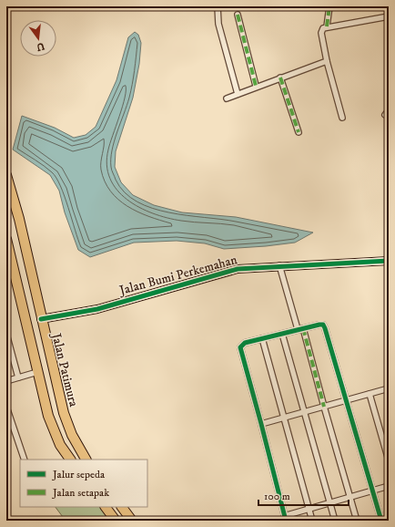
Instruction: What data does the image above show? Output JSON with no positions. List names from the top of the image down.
{
  "streets": {
    "highway": ["Jalan Patimura"],
    "street": ["Jalan Bumi Perkemahan"]
  },
  "crossings": [
    ["Jalan Bumi Perkemahan", "Jalan Patimura"]
  ],
  "legend": ["Jalur sepeda", "Jalan setapak"],
  "scale_bar": "100 m",
  "north": "bottom"
}
